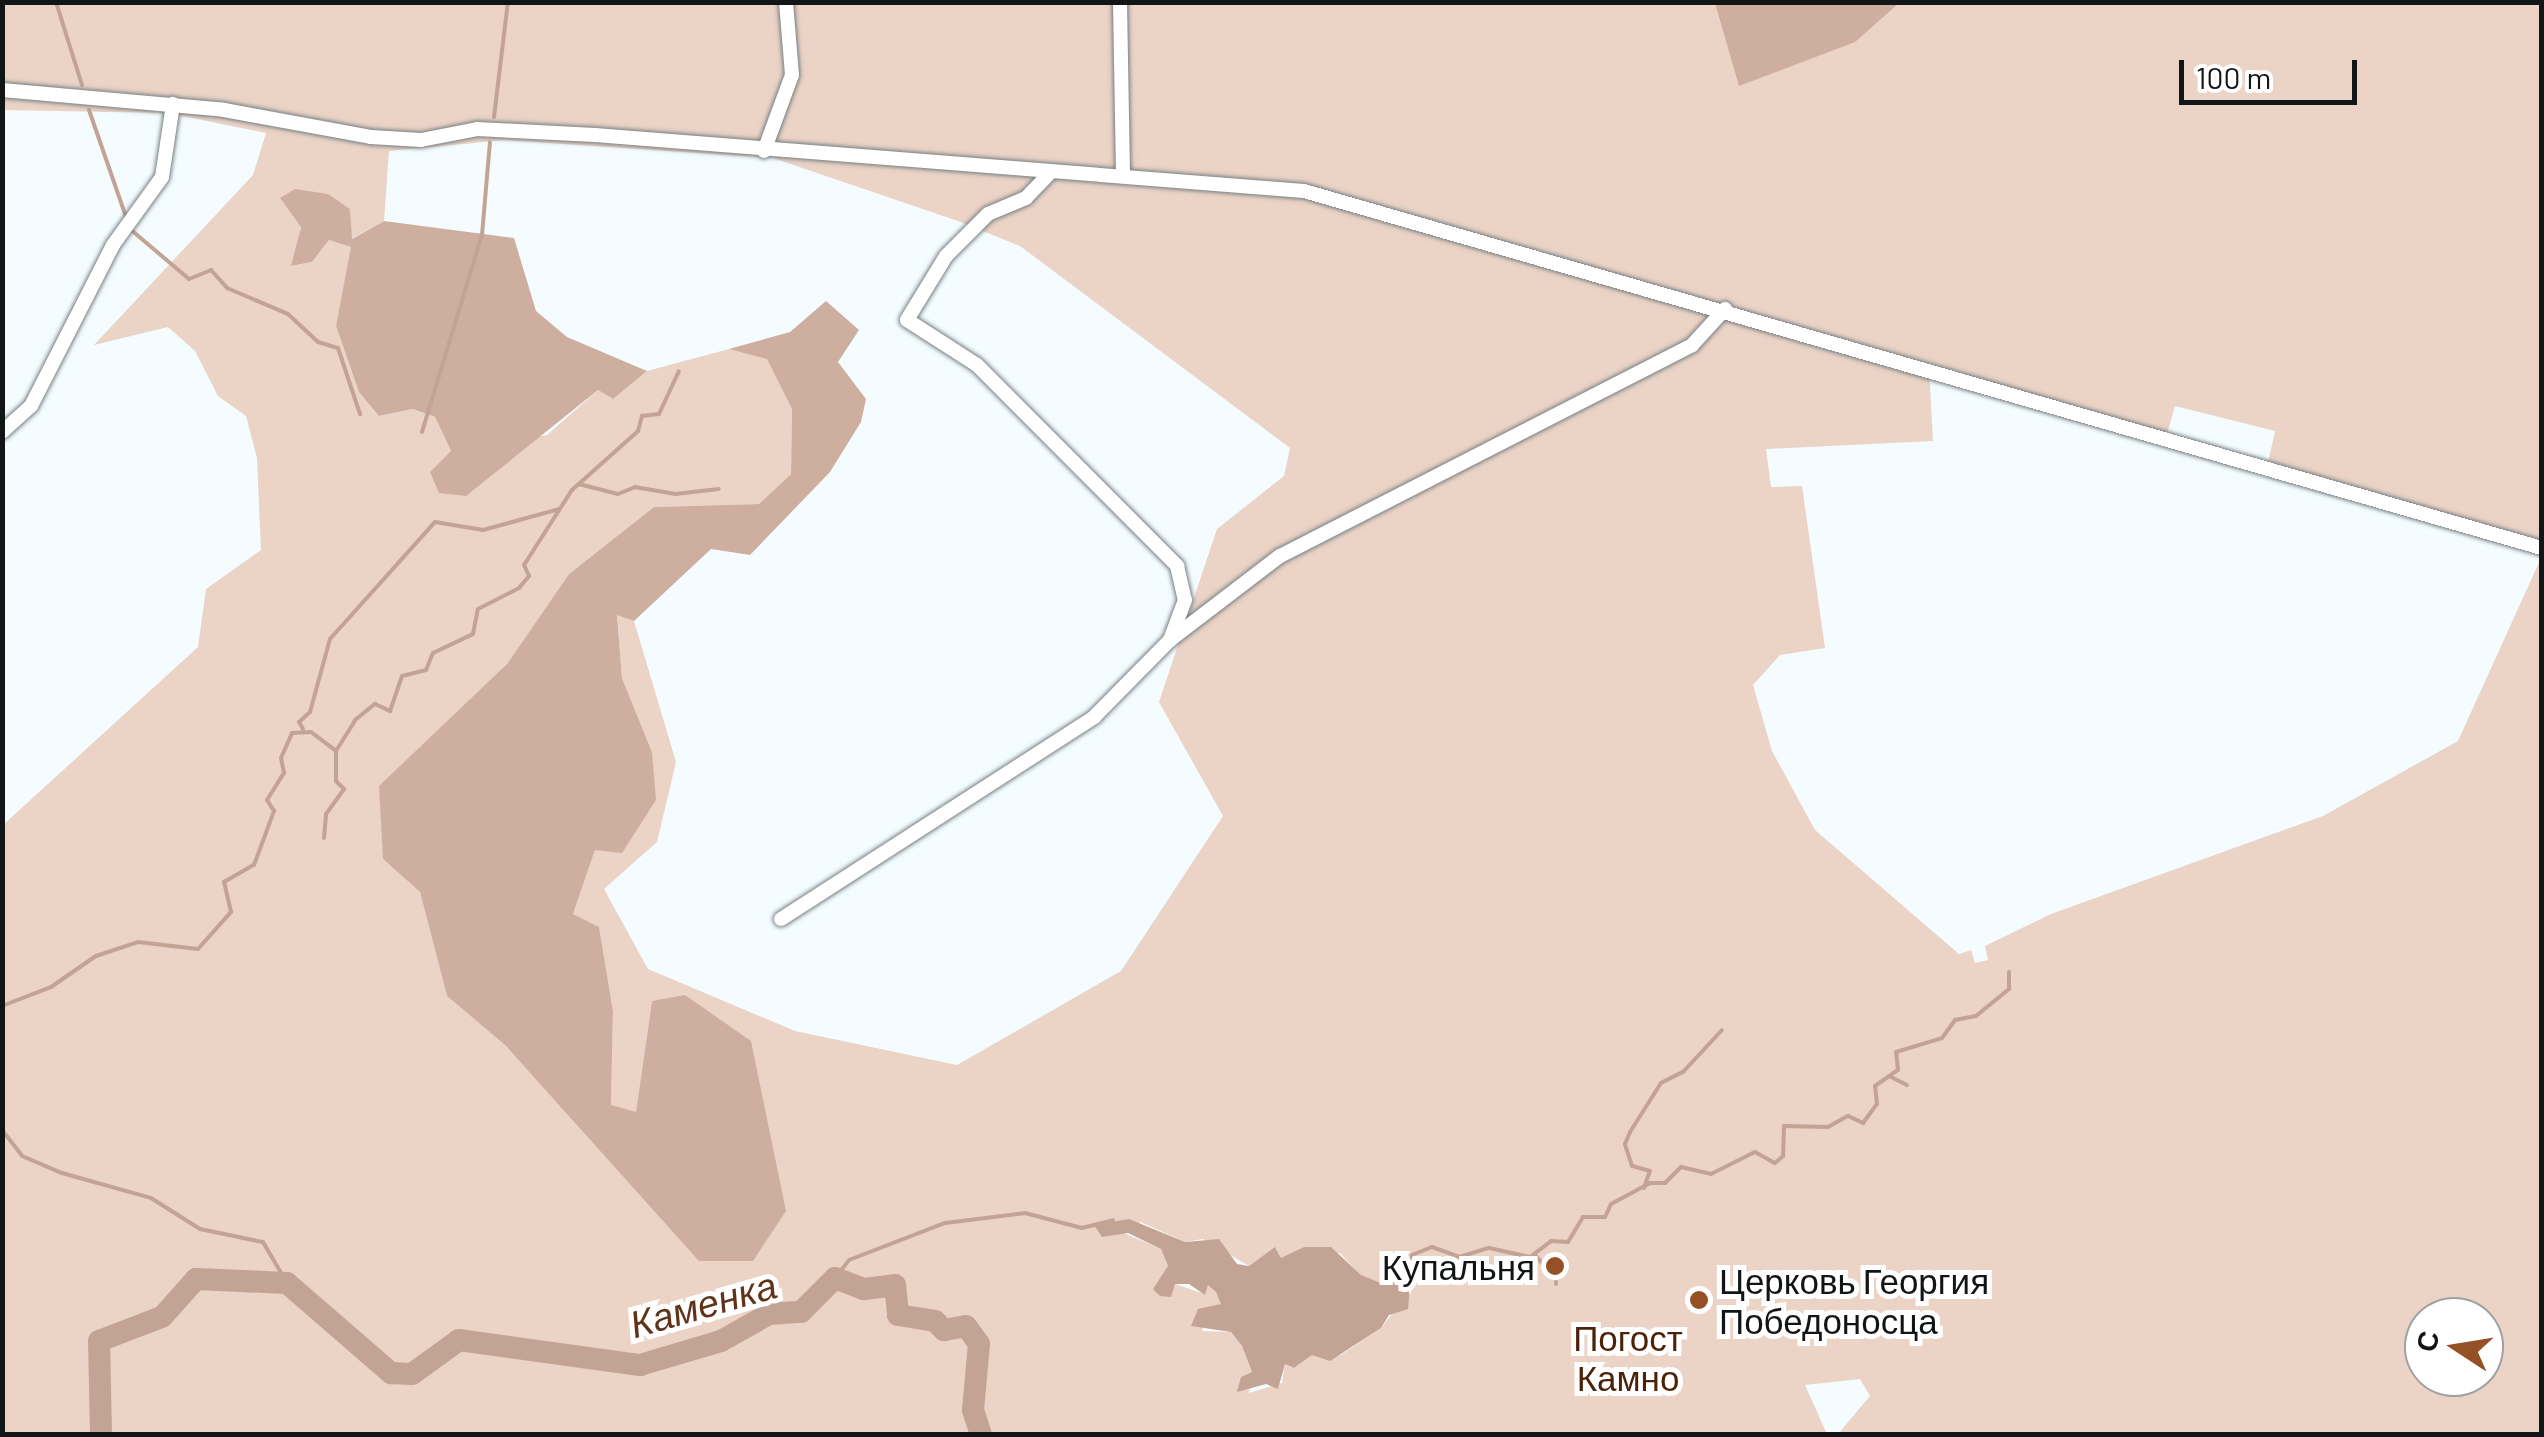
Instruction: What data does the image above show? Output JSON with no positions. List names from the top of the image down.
{
  "water": ["Каменка"],
  "parks": ["Погост Камно"],
  "places": ["Купальня", "Церковь Георгия Победоносца"],
  "scale_bar": "100 m",
  "north": "left"
}
